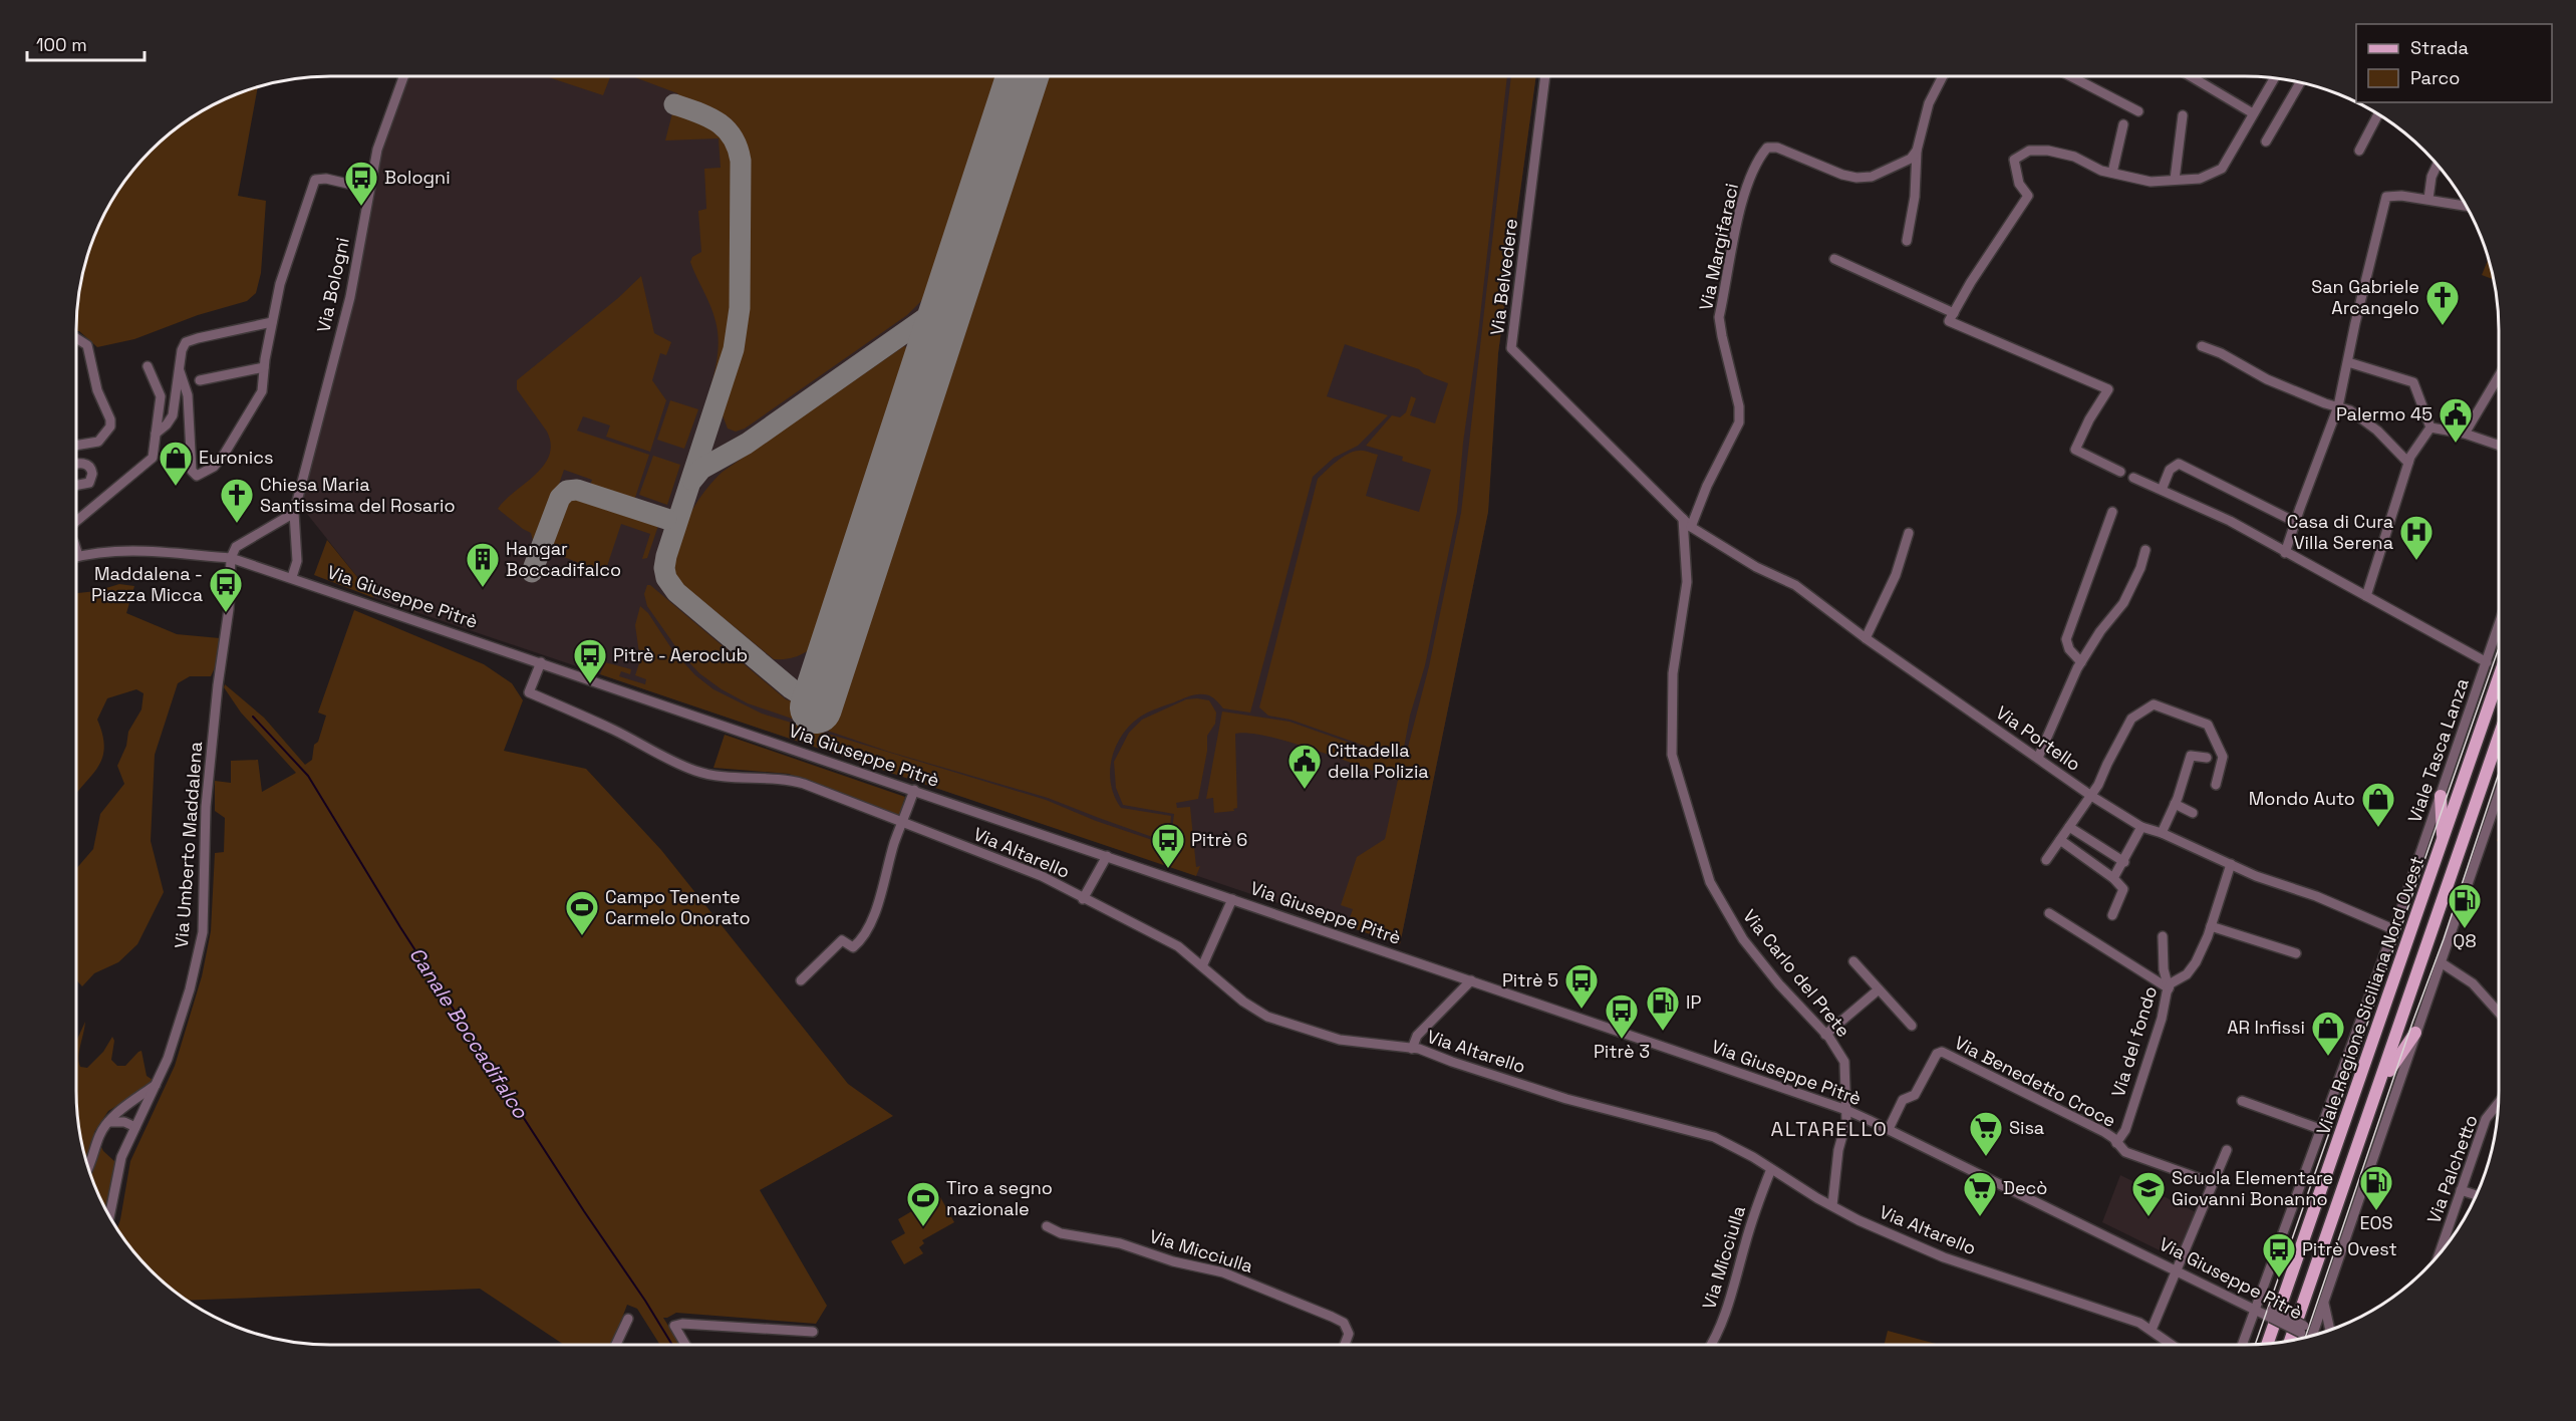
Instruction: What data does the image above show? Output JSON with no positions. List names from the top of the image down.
{
  "streets": {
    "main road": ["Viale Regione Siciliana Nord Ovest"],
    "street": [
      "Via Margifaraci",
      "Via Belvedere",
      "Via Bologni",
      "Via Giuseppe Pitrè",
      "Via Portello",
      "Viale Tasca Lanza",
      "Via Umberto Maddalena",
      "Via Altarello",
      "Via Carlo del Prete",
      "Via del fondo",
      "Via Benedetto Croce",
      "Via Palchetto",
      "Via Micciulla"
    ]
  },
  "crossings": [
    ["Via Margifaraci", "Via Belvedere"],
    ["Via Margifaraci", "Via Portello"],
    ["Via Belvedere", "Via Portello"],
    ["Via Belvedere", "Via Carlo del Prete"],
    ["Via Bologni", "Via Giuseppe Pitrè"],
    ["Via Giuseppe Pitrè", "Viale Tasca Lanza"],
    ["Via Giuseppe Pitrè", "Via Umberto Maddalena"],
    ["Via Giuseppe Pitrè", "Via Altarello"],
    ["Via Giuseppe Pitrè", "Via Carlo del Prete"],
    ["Via Giuseppe Pitrè", "Via Benedetto Croce"],
    ["Via Portello", "Viale Tasca Lanza"],
    ["Via Altarello", "Via Carlo del Prete"],
    ["Via Altarello", "Via Micciulla"],
    ["Via del fondo", "Via Benedetto Croce"]
  ],
  "districts": ["ALTARELLO"],
  "water": ["Canale Boccadifalco"],
  "places": {
    "bus stop": [
      "Bologni",
      "Maddalena - Piazza Micca",
      "Pitrè - Aeroclub",
      "Pitrè 6",
      "Pitrè 5",
      "Pitrè 3",
      "Pitrè Ovest"
    ],
    "church": ["San Gabriele Arcangelo", "Chiesa Maria Santissima del Rosario"],
    "public building": ["Palermo 45", "Cittadella della Polizia"],
    "shop": ["Euronics", "Mondo Auto", "AR Infissi"],
    "hospital": ["Casa di Cura Villa Serena"],
    "building": ["Hangar Boccadifalco"],
    "fuel station": ["Q8", "IP", "EOS"],
    "sports": ["Campo Tenente Carmelo Onorato", "Tiro a segno nazionale"],
    "supermarket": ["Sisa", "Decò"],
    "school or university": ["Scuola Elementare Giovanni Bonanno"]
  },
  "legend": ["Strada", "Parco"],
  "scale_bar": "100 m"
}
